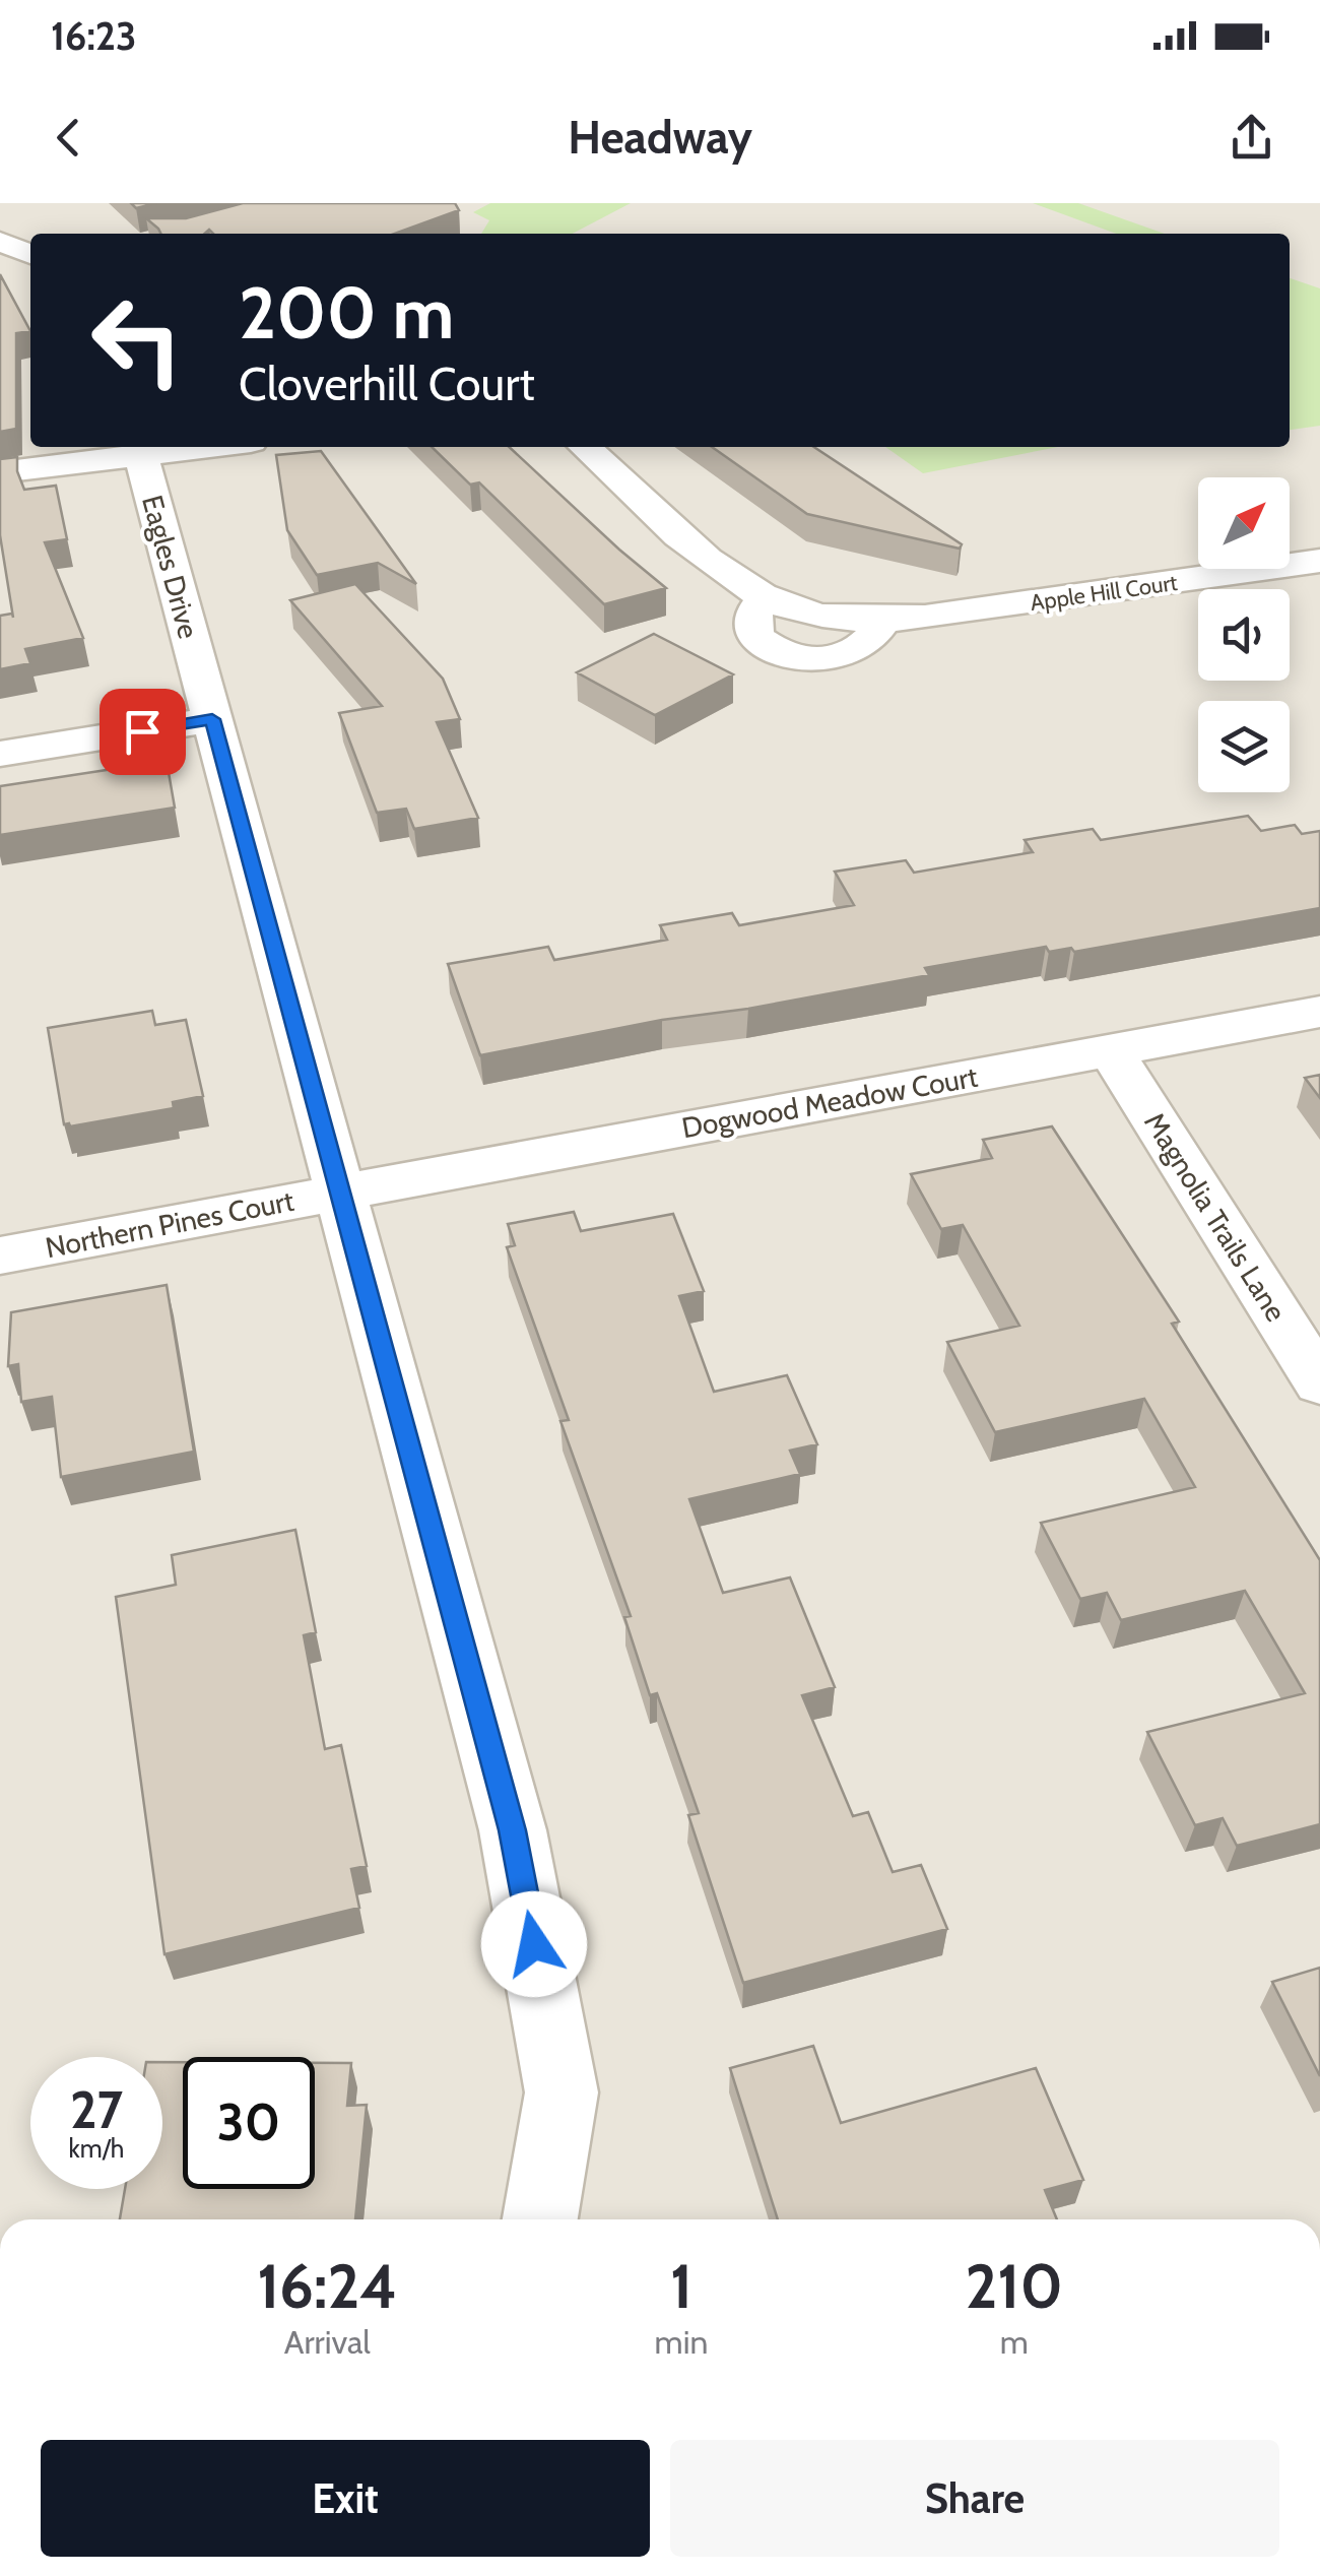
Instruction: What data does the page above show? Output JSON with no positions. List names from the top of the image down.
{
  "streets": {
    "street": [
      "Eagles Drive",
      "Apple Hill Court",
      "Dogwood Meadow Court",
      "Magnolia Trails Lane",
      "Northern Pines Court"
    ]
  },
  "crossings": [
    ["Eagles Drive", "Dogwood Meadow Court"],
    ["Eagles Drive", "Northern Pines Court"],
    ["Dogwood Meadow Court", "Magnolia Trails Lane"],
    ["Dogwood Meadow Court", "Northern Pines Court"]
  ],
  "north": "top right",
  "page": {
    "status": "16:23",
    "header": "Headway",
    "turn": ["200 m", "Cloverhill Court"],
    "speed": "27 km/h",
    "limit": "30",
    "eta": [
      "16:24",
      "Arrival",
      "1",
      "min",
      "210",
      "m"
    ],
    "buttons": ["Exit", "Share"]
  }
}
